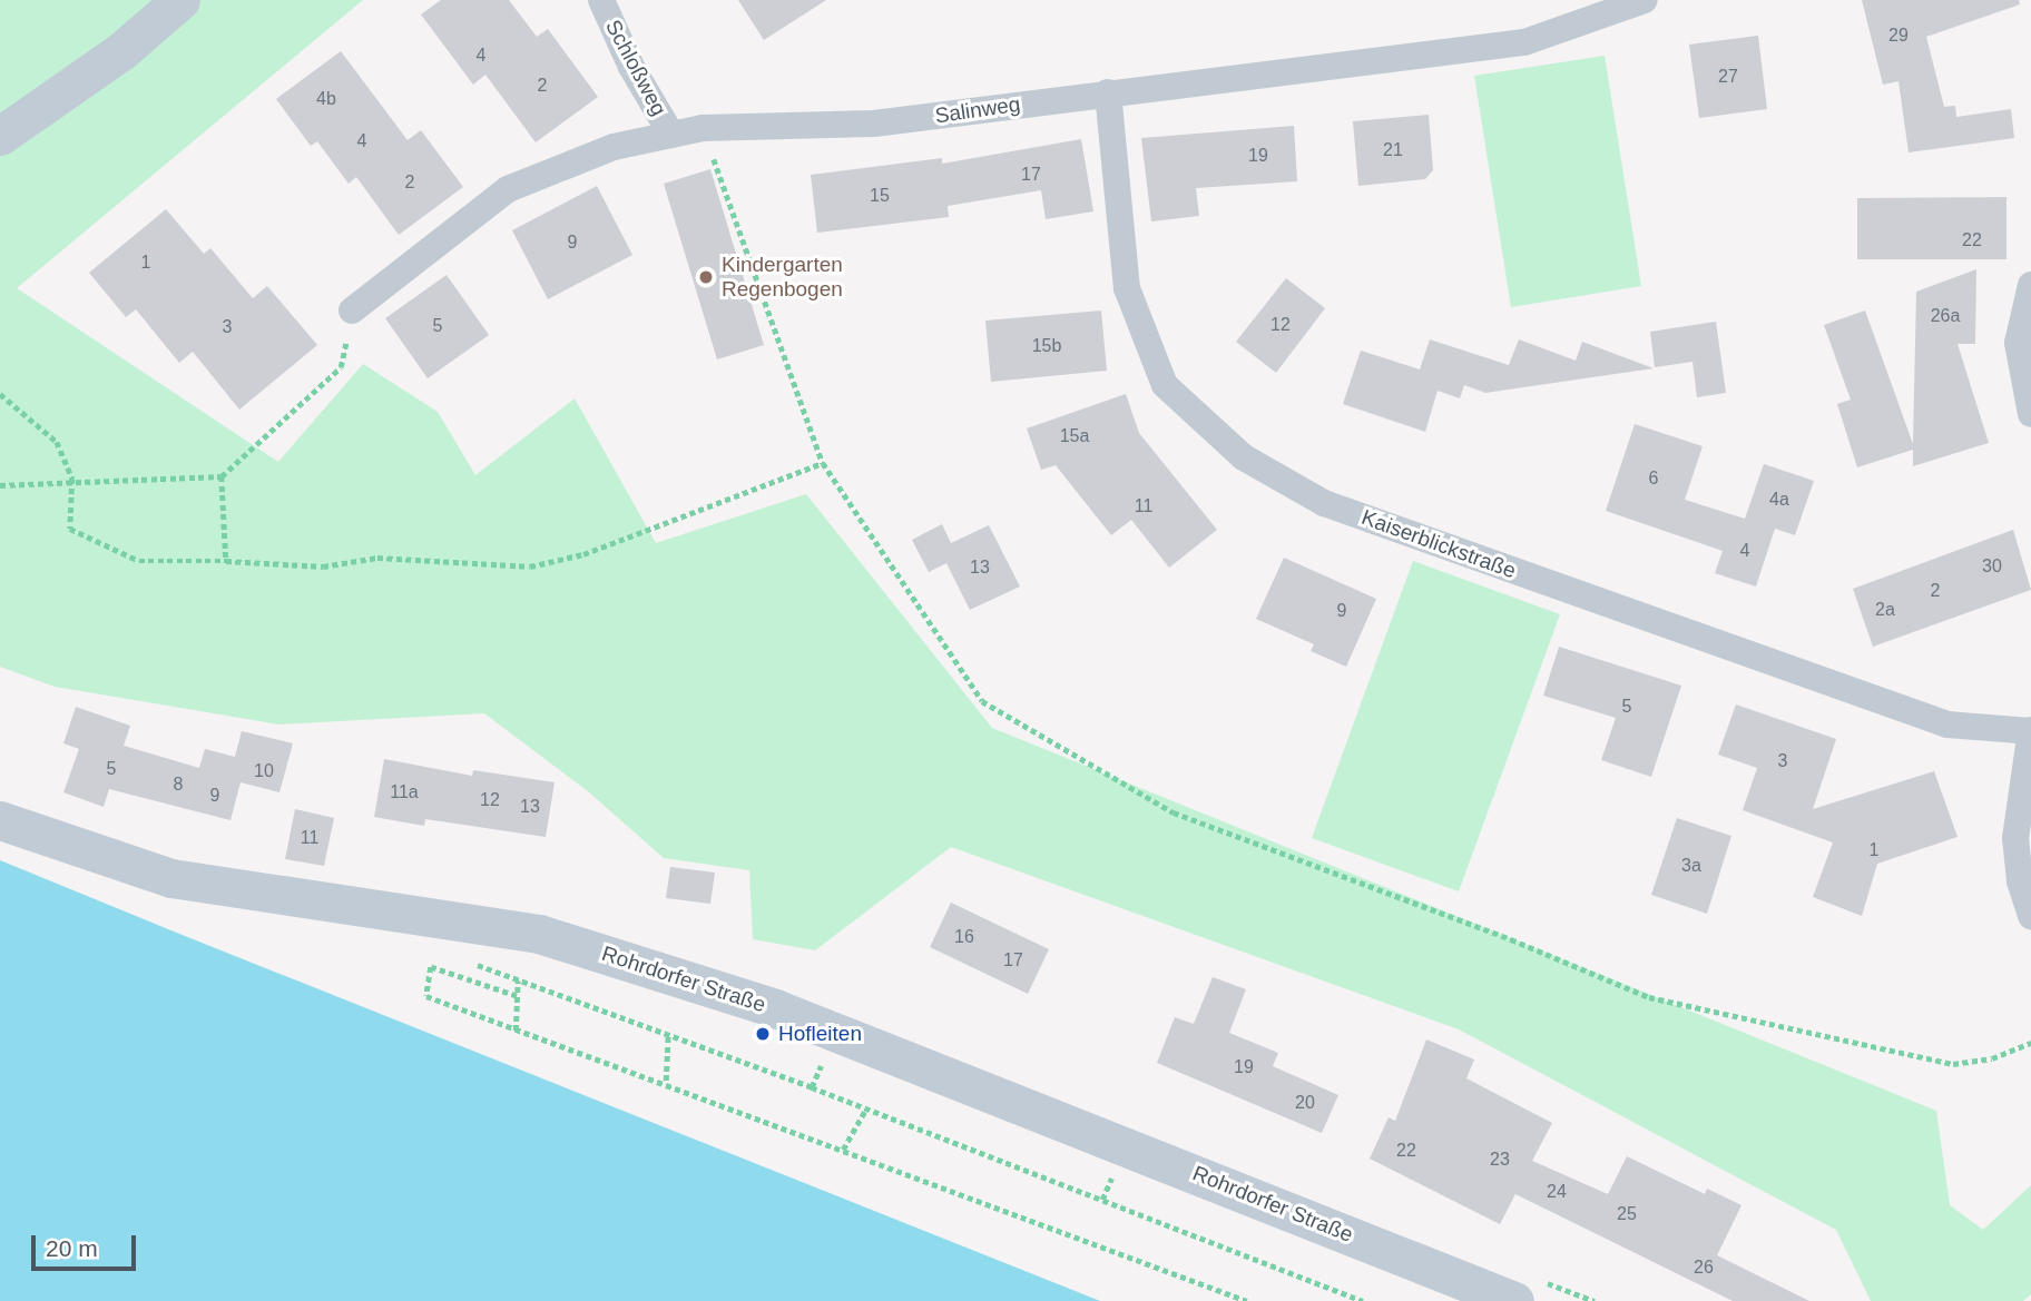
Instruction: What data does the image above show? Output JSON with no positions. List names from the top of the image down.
{
  "streets": {
    "main road": ["Rohrdorfer Straße"],
    "street": ["Schloßweg", "Salinweg", "Kaiserblickstraße"]
  },
  "crossings": [
    ["Schloßweg", "Salinweg"],
    ["Salinweg", "Kaiserblickstraße"]
  ],
  "places": ["Kindergarten Regenbogen", "Hofleiten"],
  "house_numbers": [
    "29",
    "4",
    "27",
    "2",
    "4b",
    "4",
    "21",
    "19",
    "17",
    "2",
    "15",
    "22",
    "9",
    "1",
    "26a",
    "12",
    "5",
    "3",
    "15b",
    "15a",
    "6",
    "4a",
    "11",
    "4",
    "30",
    "13",
    "2",
    "2a",
    "9",
    "5",
    "3",
    "5",
    "10",
    "8",
    "11a",
    "9",
    "12",
    "13",
    "11",
    "1",
    "3a",
    "16",
    "17",
    "19",
    "20",
    "22",
    "23",
    "24",
    "25",
    "26"
  ],
  "scale_bar": "20 m"
}
